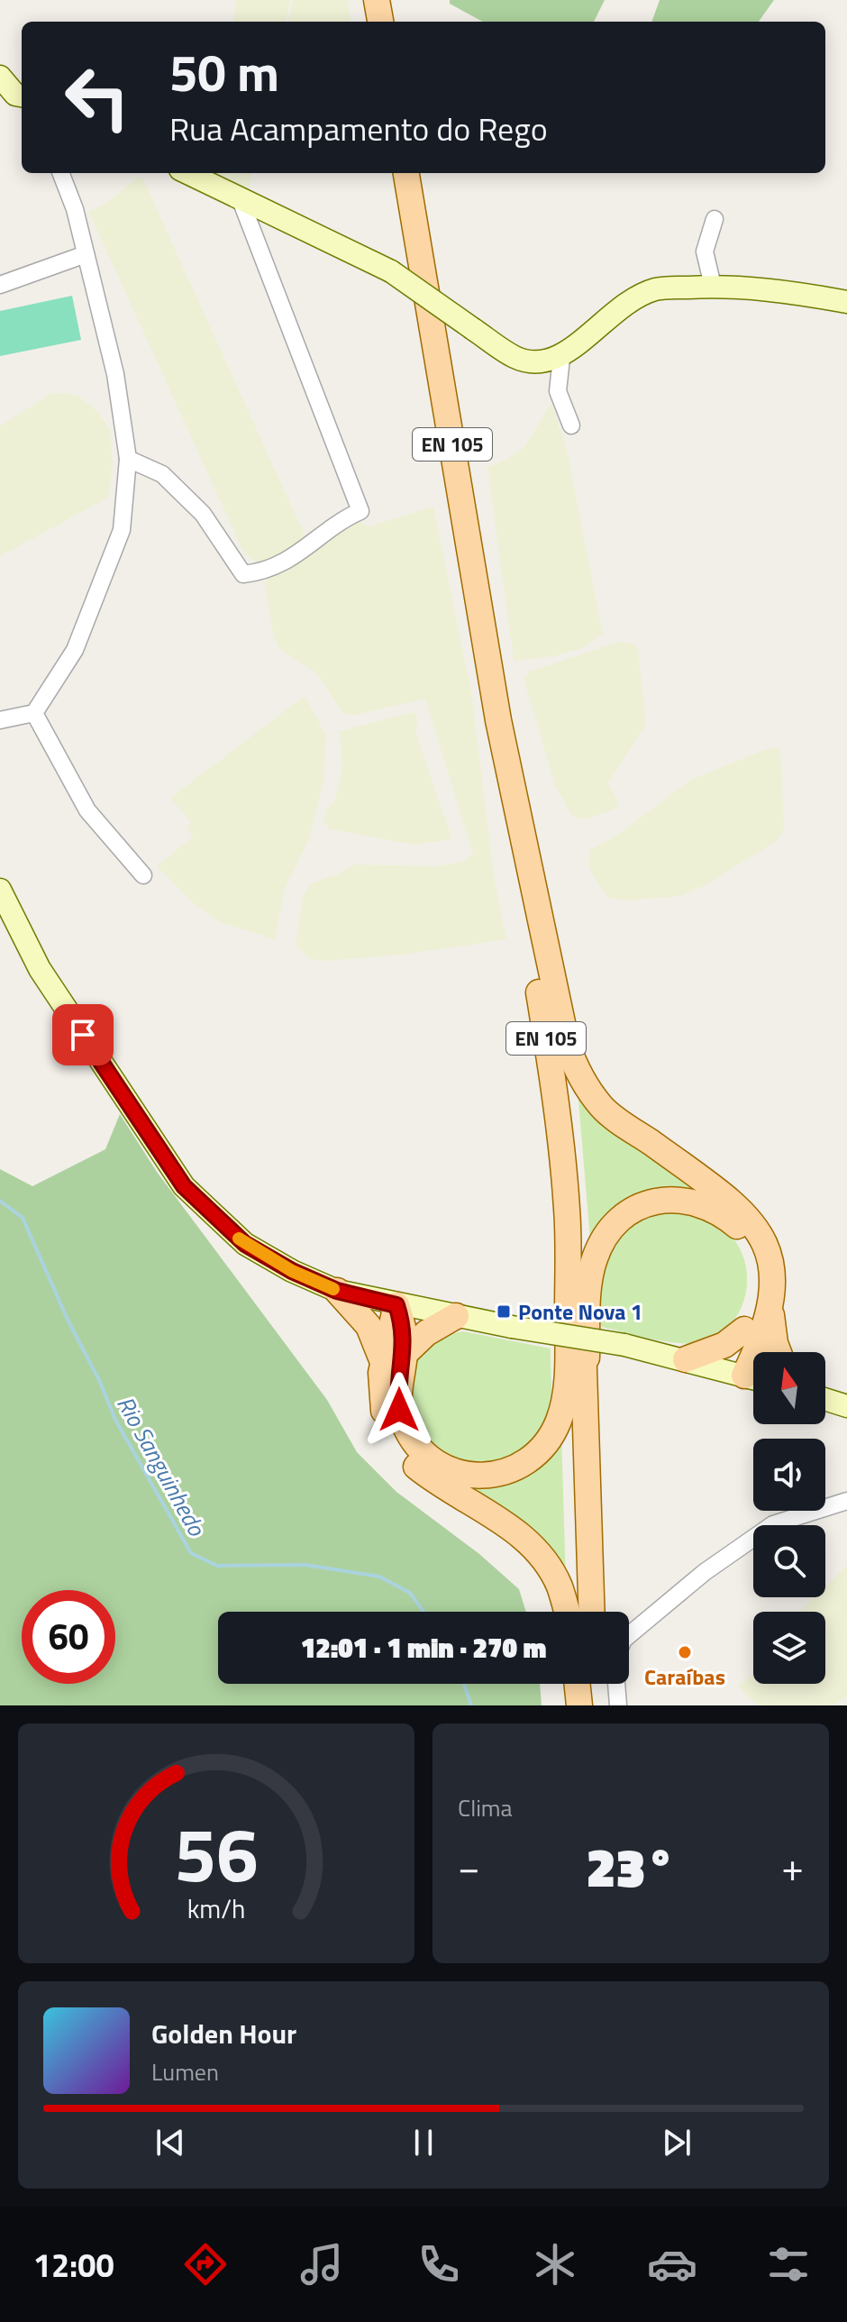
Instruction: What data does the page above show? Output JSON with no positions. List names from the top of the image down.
{
  "streets": {
    "main road": ["EN 105"]
  },
  "water": ["Rio Sanguinhedo"],
  "places": {
    "transit": ["Ponte Nova 1"],
    "other": ["Caraíbas"]
  },
  "north": "top",
  "page": {
    "turn": ["50 m", "Rua Acampamento do Rego"],
    "limit": "60",
    "trip": "12:01 · 1 min · 270 m",
    "tile": "Clima",
    "heat": ["−", "23°", "+"],
    "song": ["Golden Hour", "Lumen"],
    "tabs": "12:00",
    "gauge": ["56", "km/h"]
  }
}
